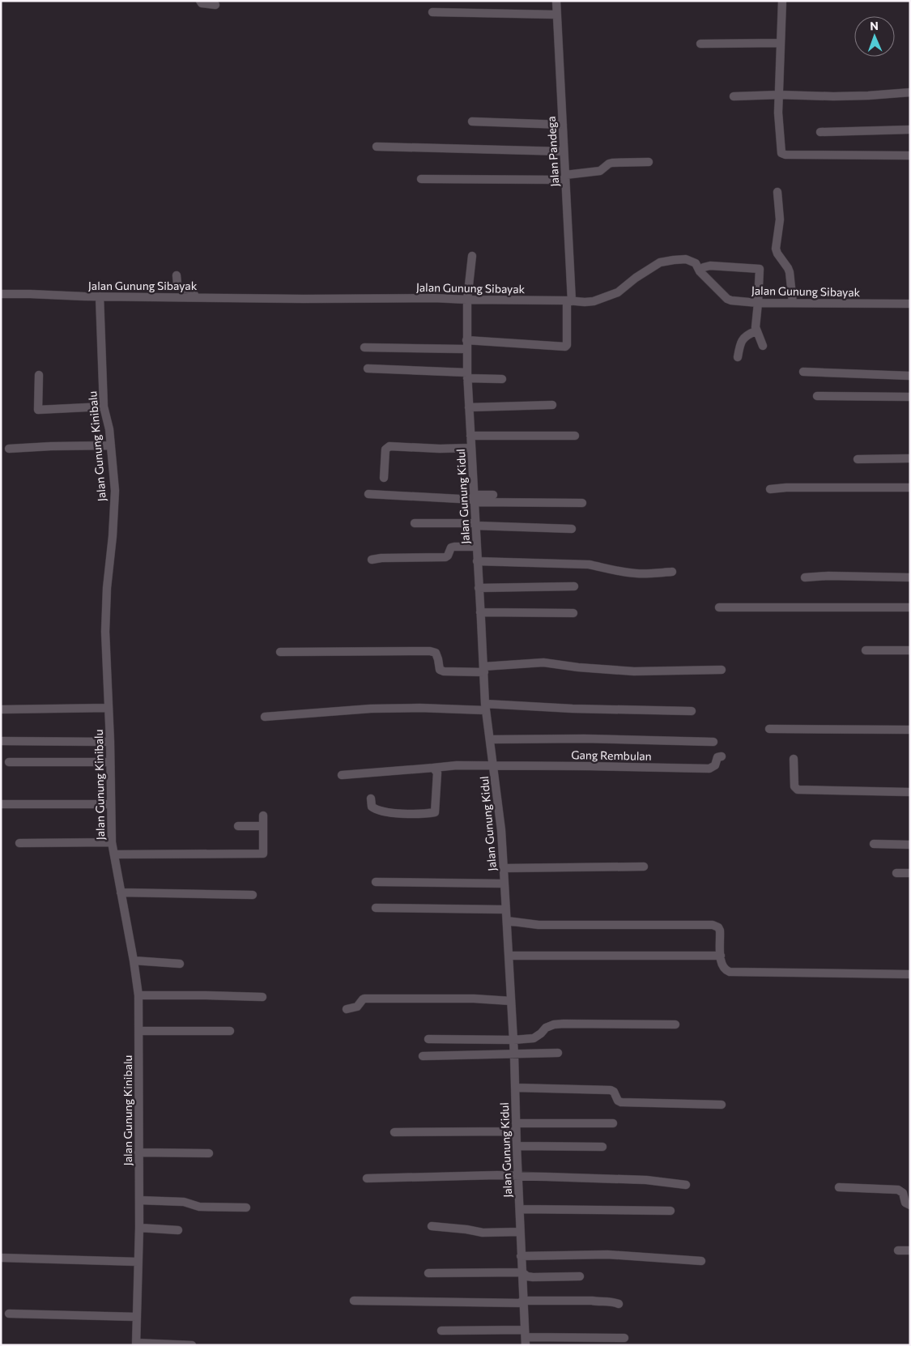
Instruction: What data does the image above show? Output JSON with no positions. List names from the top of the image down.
{
  "streets": {
    "street": [
      "Jalan Pandega",
      "Jalan Gunung Sibayak",
      "Jalan Gunung Kinibalu",
      "Jalan Gunung Kidul",
      "Gang Rembulan"
    ]
  },
  "crossings": [
    ["Jalan Pandega", "Jalan Gunung Sibayak"],
    ["Jalan Pandega", "Jalan Gunung Kidul"],
    ["Jalan Gunung Sibayak", "Jalan Gunung Kinibalu"],
    ["Jalan Gunung Sibayak", "Jalan Gunung Kidul"],
    ["Jalan Gunung Kidul", "Gang Rembulan"]
  ],
  "north": "top"
}
